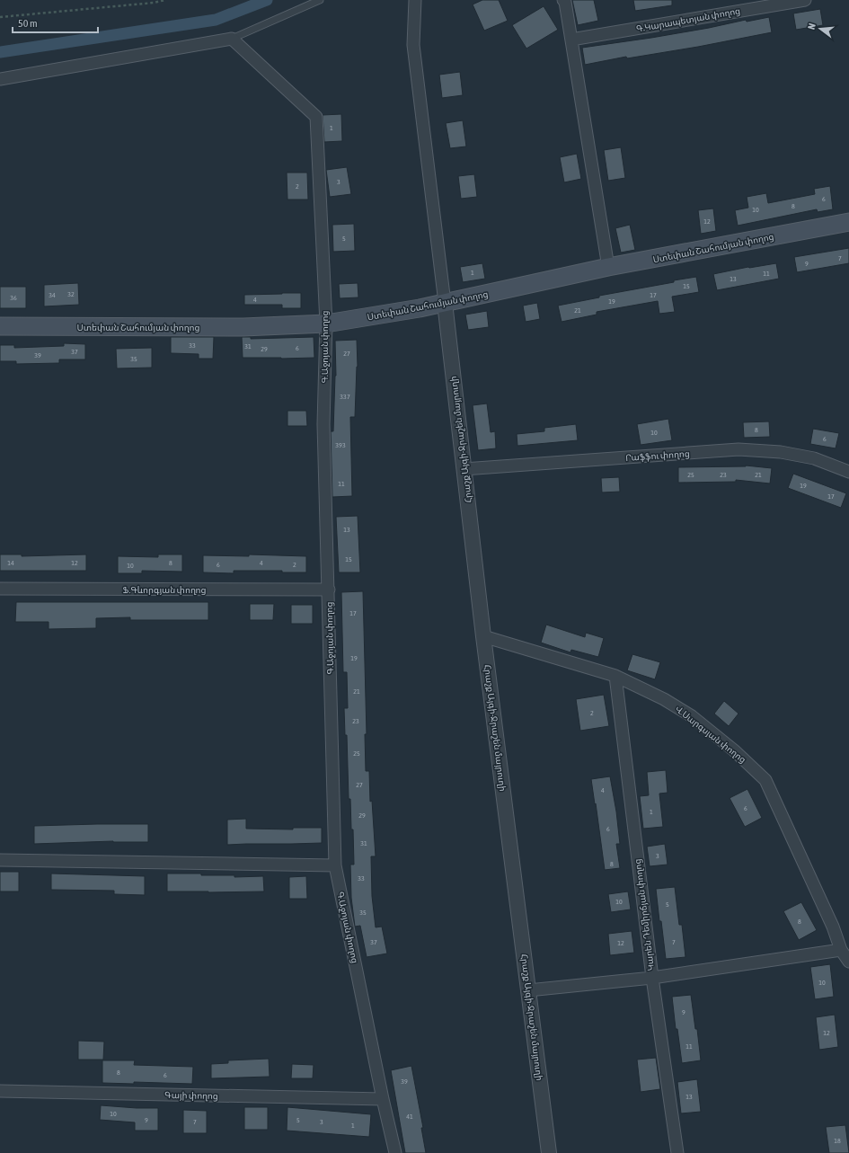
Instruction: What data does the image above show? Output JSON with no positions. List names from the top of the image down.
{
  "streets": {
    "main road": ["Ստեփան Շահումյան փողոց"],
    "street": [
      "Գ.Կարապետյան փողոց",
      "Գ.Աջոյան փողոց",
      "Հրաշք Այգի-Ջրաշեն մայրուղի",
      "Րաֆֆու փողոց",
      "Ֆ.Գևորգյան փողոց",
      "Վ.Սարգսյան փողոց",
      "Կարեն Դեմիրճյան փողոց",
      "Գայի փողոց"
    ]
  },
  "crossings": [
    ["Ստեփան Շահումյան փողոց", "Գ.Աջոյան փողոց"],
    ["Ստեփան Շահումյան փողոց", "Հրաշք Այգի-Ջրաշեն մայրուղի"],
    ["Գ.Աջոյան փողոց", "Ֆ.Գևորգյան փողոց"],
    ["Գ.Աջոյան փողոց", "Գայի փողոց"],
    ["Հրաշք Այգի-Ջրաշեն մայրուղի", "Րաֆֆու փողոց"],
    ["Հրաշք Այգի-Ջրաշեն մայրուղի", "Վ.Սարգսյան փողոց"],
    ["Վ.Սարգսյան փողոց", "Կարեն Դեմիրճյան փողոց"]
  ],
  "house_numbers": [
    "1",
    "3",
    "2",
    "6",
    "8",
    "10",
    "12",
    "5",
    "7",
    "9",
    "1",
    "11",
    "13",
    "15",
    "32",
    "34",
    "17",
    "36",
    "4",
    "19",
    "21",
    "33",
    "31",
    "6",
    "29",
    "37",
    "27",
    "39",
    "35",
    "337",
    "8",
    "10",
    "6",
    "393",
    "25",
    "23",
    "21",
    "11",
    "19",
    "17",
    "13",
    "15",
    "14",
    "12",
    "8",
    "4",
    "6",
    "2",
    "10",
    "17",
    "19",
    "21",
    "2",
    "23",
    "25",
    "27",
    "4",
    "6",
    "1",
    "29",
    "6",
    "31",
    "3",
    "8",
    "33",
    "10",
    "5",
    "35",
    "8",
    "37",
    "7",
    "12",
    "10",
    "9",
    "12",
    "11",
    "8",
    "6",
    "39",
    "13",
    "10",
    "41",
    "9",
    "5",
    "7",
    "3",
    "1",
    "18"
  ],
  "scale_bar": "50 m",
  "north": "left"
}
